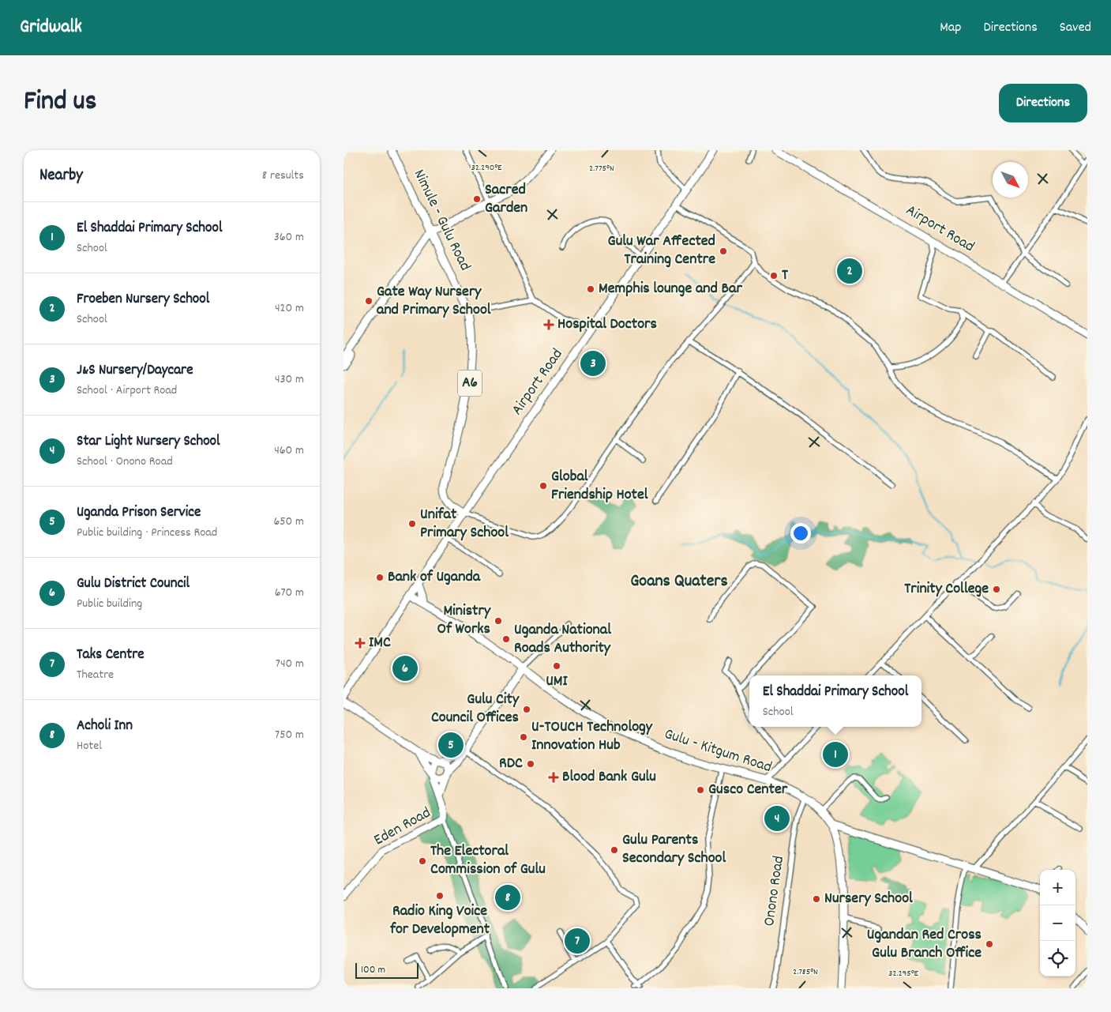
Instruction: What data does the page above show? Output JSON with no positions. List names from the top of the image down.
{
  "streets": {
    "street": [
      "Nimule - Gulu Road",
      "Airport Road",
      "A6",
      "Gulu - Kitgum Road",
      "Eden Road",
      "Onono Road"
    ]
  },
  "crossings": [
    ["Nimule - Gulu Road", "Airport Road"],
    ["Gulu - Kitgum Road", "Onono Road"]
  ],
  "districts": ["Goans Quaters"],
  "places": {
    "other": [
      "Sacred Garden",
      "Gulu War Affected Training Centre",
      "T",
      "Memphis lounge and Bar",
      "Gate Way Nursery and Primary School",
      "Global Friendship Hotel",
      "Unifat Primary School",
      "Bank of Uganda",
      "Trinity College",
      "Ministry Of Works",
      "Uganda National Roads Authority",
      "UMI",
      "Gulu City Council Offices",
      "U-TOUCH Technology Innovation Hub",
      "RDC",
      "Gusco Center",
      "Gulu Parents Secondary School",
      "The Electoral Commission of Gulu",
      "Radio King Voice for Development",
      "Nursery School",
      "Ugandan Red Cross Gulu Branch Office"
    ],
    "health": ["Hospital Doctors", "IMC", "Blood Bank Gulu"]
  },
  "scale_bar": "100 m",
  "north": "bottom right",
  "page": {
    "header": "Gridwalk",
    "nav": ["Map", "Directions", "Saved"],
    "title": "Find us",
    "buttons": "Directions",
    "heading": ["Nearby", "8 results"],
    "list": [
      {
        "mark": "1",
        "name": "El Shaddai Primary School",
        "note": "School",
        "value": "360 m"
      },
      {
        "mark": "2",
        "name": "Froeben Nursery School",
        "note": "School",
        "value": "420 m"
      },
      {
        "mark": "3",
        "name": "J&S Nursery/Daycare",
        "note": "School · Airport Road",
        "value": "430 m"
      },
      {
        "mark": "4",
        "name": "Star Light Nursery School",
        "note": "School · Onono Road",
        "value": "460 m"
      },
      {
        "mark": "5",
        "name": "Uganda Prison Service",
        "note": "Public building · Princess Road",
        "value": "650 m"
      },
      {
        "mark": "6",
        "name": "Gulu District Council",
        "note": "Public building",
        "value": "670 m"
      },
      {
        "mark": "7",
        "name": "Taks Centre",
        "note": "Theatre",
        "value": "740 m"
      },
      {
        "mark": "8",
        "name": "Acholi Inn",
        "note": "Hotel",
        "value": "750 m"
      }
    ],
    "pins": [
      "2",
      "3",
      "6",
      "5",
      "1",
      "4",
      "8",
      "7"
    ],
    "popup": ["El Shaddai Primary School", "School"],
    "map_buttons": ["+", "−"],
    "scale": "100 m"
  },
  "coordinates": [
    "32.290°E",
    "2.775°N",
    "2.785°N",
    "32.295°E"
  ]
}
